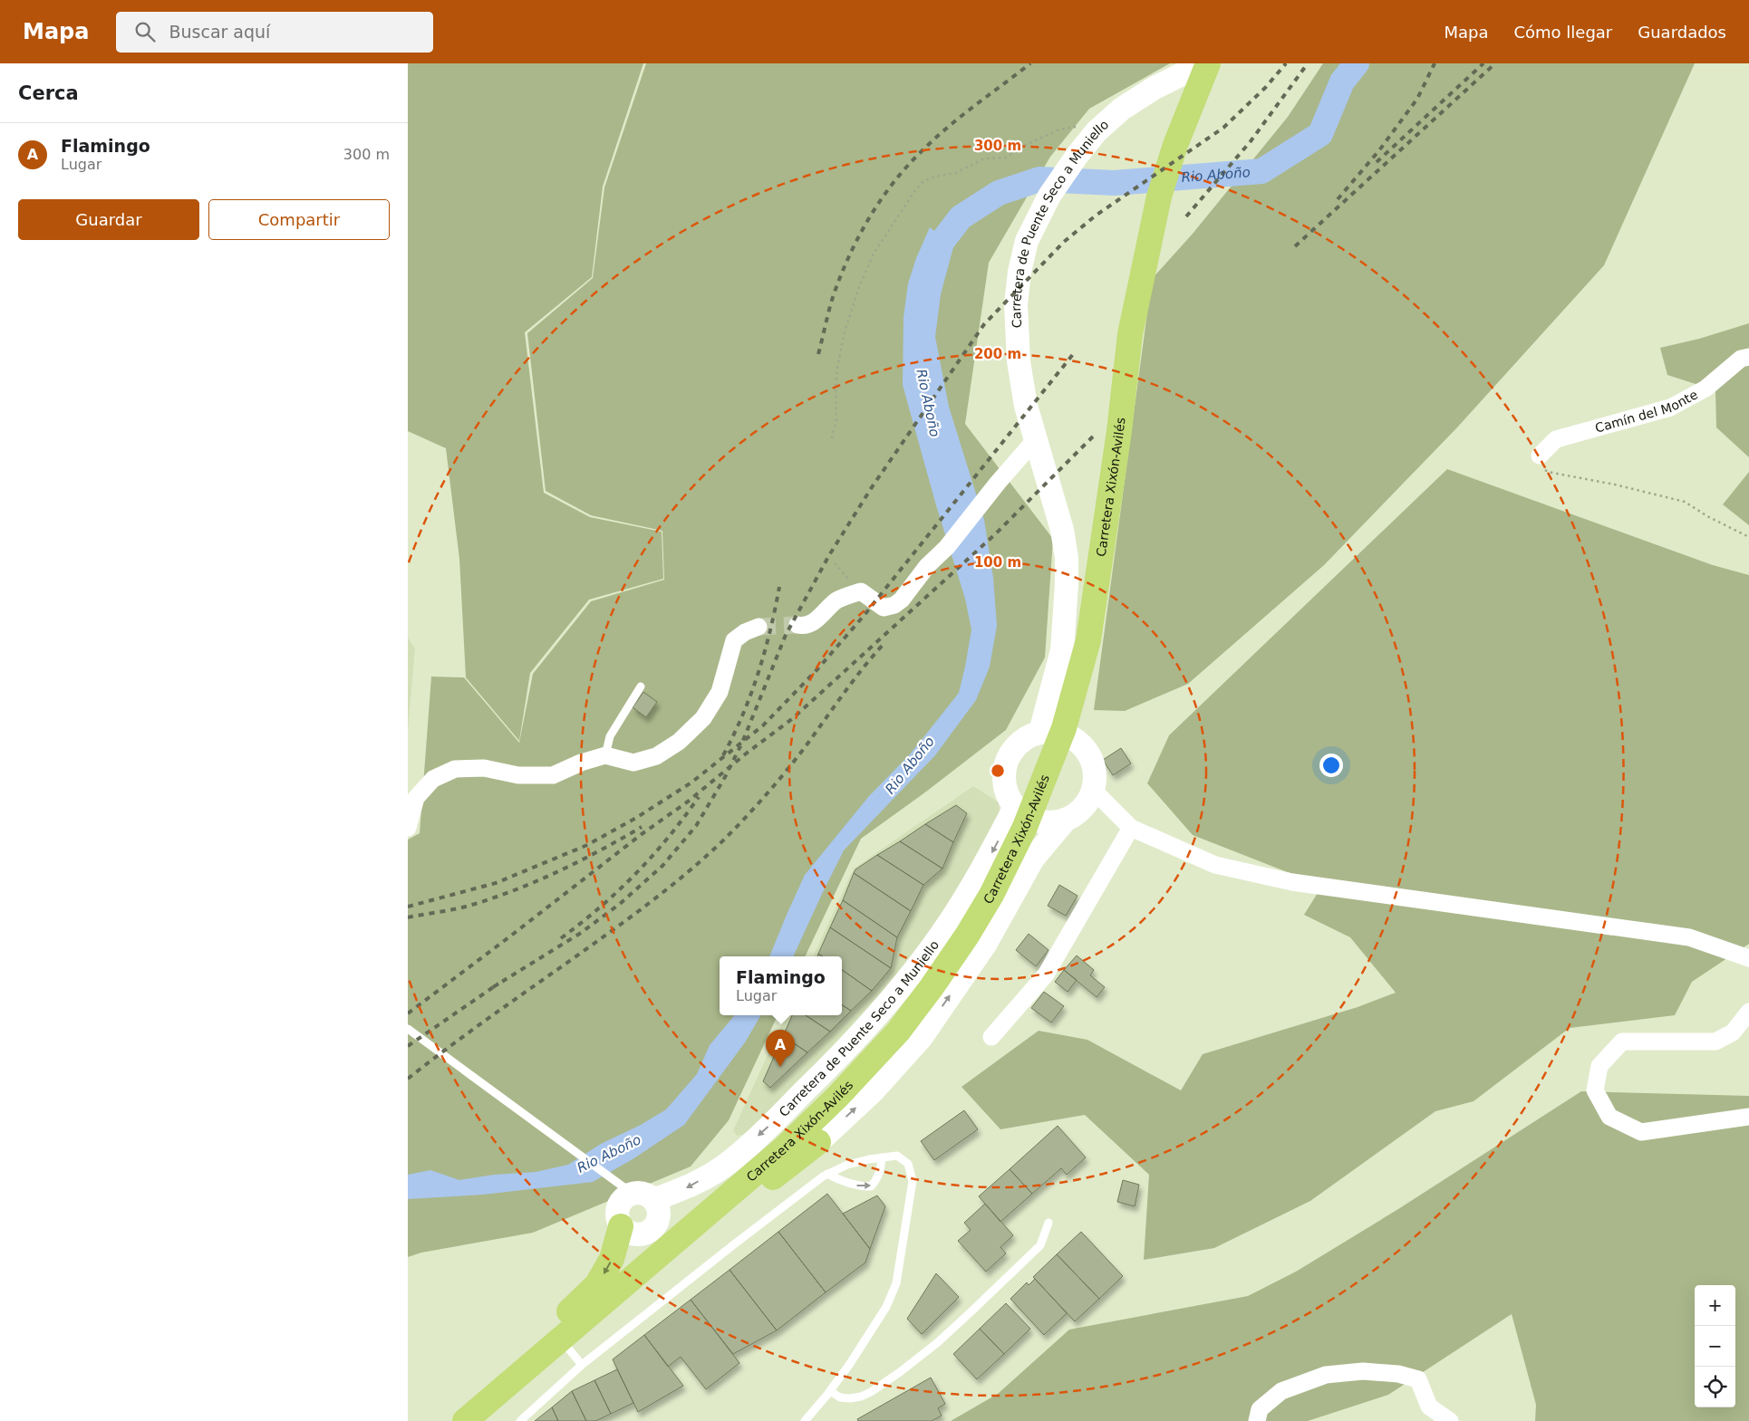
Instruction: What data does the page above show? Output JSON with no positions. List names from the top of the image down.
{
  "streets": {
    "highway": ["Carretera Xixón-Avilés"],
    "street": ["Carretera de Puente Seco a Muniello", "Camín del Monte"]
  },
  "water": ["Rio Aboño"],
  "page": {
    "header": "Mapa",
    "search": "Buscar aquí",
    "nav": ["Mapa", "Cómo llegar", "Guardados"],
    "heading": "Cerca",
    "list": [
      {
        "mark": "A",
        "name": "Flamingo",
        "note": "Lugar",
        "value": "300 m"
      }
    ],
    "buttons": ["Guardar", "Compartir"],
    "popup": ["Flamingo", "Lugar"],
    "pins": "A",
    "map_buttons": ["+", "−"]
  },
  "rings": ["300 m", "200 m", "100 m"]
}
